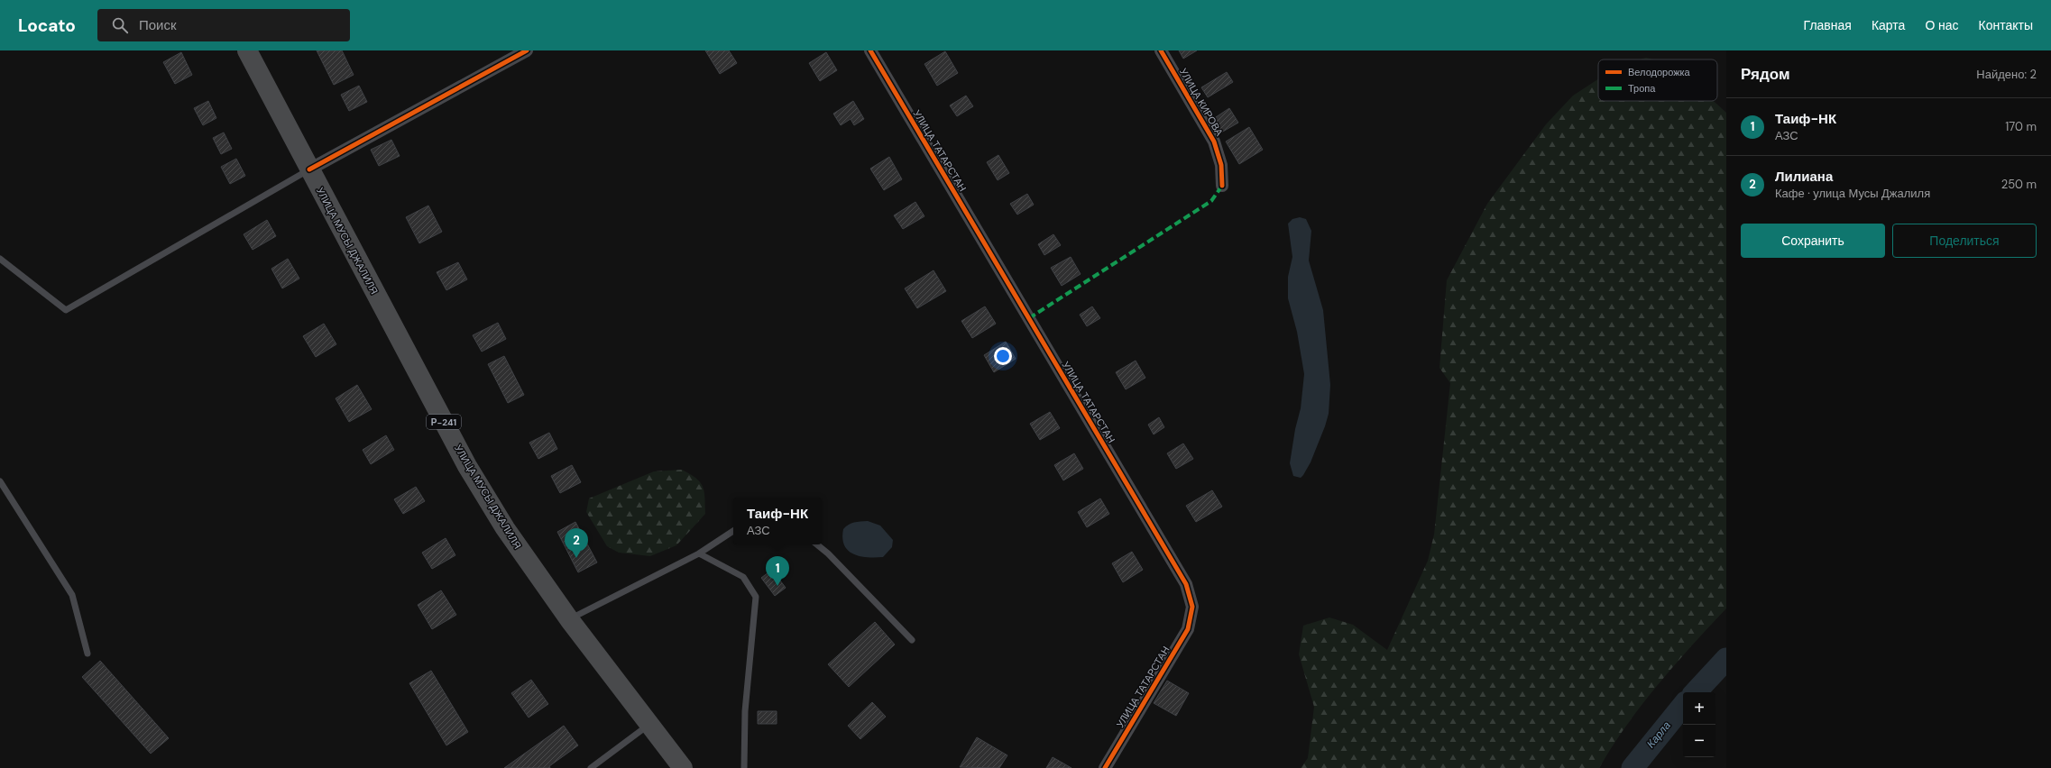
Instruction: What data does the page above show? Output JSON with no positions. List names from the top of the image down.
{
  "streets": {
    "highway": ["УЛИЦА МУСЫ ДЖАЛИЛЯ", "Р-241"],
    "street": ["УЛИЦА КИРОВА", "УЛИЦА ТАТАРСТАН"]
  },
  "water": ["Карла"],
  "legend": ["Велодорожка", "Тропа"],
  "page": {
    "header": "Locato",
    "search": "Поиск",
    "nav": [
      "Главная",
      "Карта",
      "О нас",
      "Контакты"
    ],
    "heading": ["Рядом", "Найдено: 2"],
    "list": [
      {
        "mark": "1",
        "name": "Таиф-НК",
        "note": "АЗС",
        "value": "170 m"
      },
      {
        "mark": "2",
        "name": "Лилиана",
        "note": "Кафе · улица Мусы Джалиля",
        "value": "250 m"
      }
    ],
    "buttons": ["Сохранить", "Поделиться"],
    "popup": ["Таиф-НК", "АЗС"],
    "pins": ["2", "1"],
    "map_buttons": ["+", "−"]
  }
}
